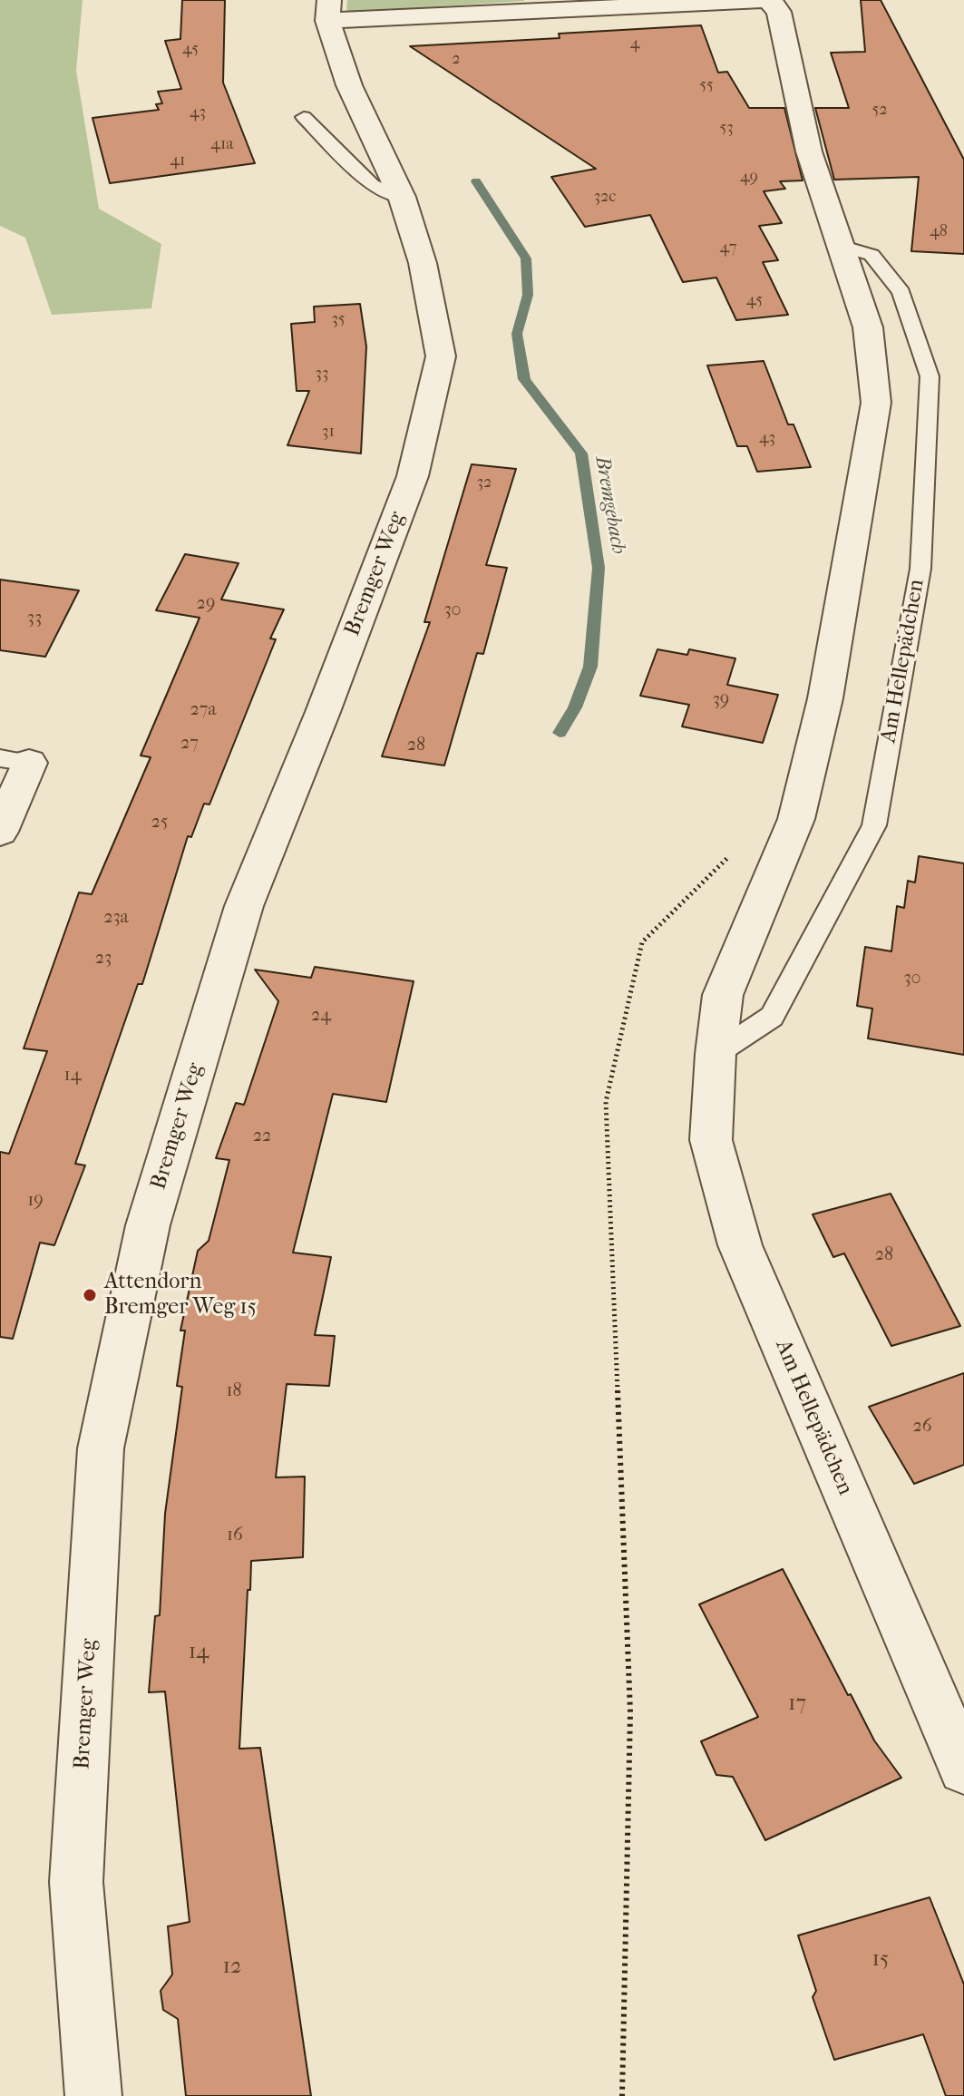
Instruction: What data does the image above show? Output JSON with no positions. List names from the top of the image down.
{
  "streets": {
    "street": ["Bremger Weg", "Am Hellepädchen"]
  },
  "water": ["Bremgebach"],
  "places": ["Attendorn Bremger Weg 15"],
  "house_numbers": [
    "4",
    "45",
    "2",
    "55",
    "52",
    "43",
    "53",
    "41a",
    "41",
    "49",
    "32c",
    "48",
    "47",
    "45",
    "35",
    "33",
    "31",
    "43",
    "32",
    "29",
    "30",
    "33",
    "39",
    "27a",
    "27",
    "28",
    "25",
    "23a",
    "23",
    "30",
    "24",
    "14",
    "22",
    "19",
    "28",
    "18",
    "26",
    "16",
    "14",
    "17",
    "15",
    "12"
  ]
}
